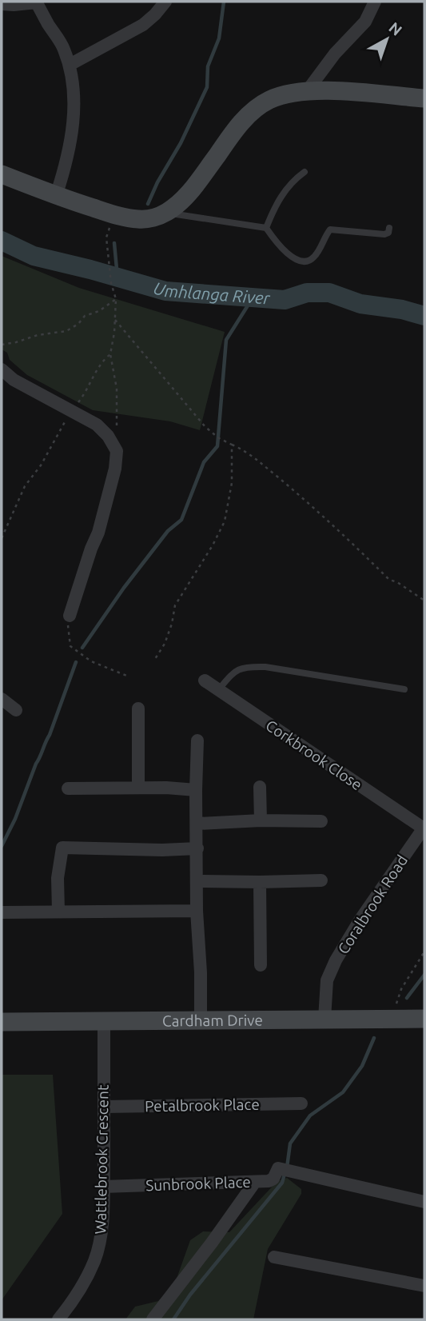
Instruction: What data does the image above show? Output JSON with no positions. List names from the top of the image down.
{
  "streets": {
    "street": [
      "Corkbrook Close",
      "Coralbrook Road",
      "Cardham Drive",
      "Petalbrook Place",
      "Wattlebrook Crescent",
      "Sunbrook Place"
    ]
  },
  "crossings": [
    ["Corkbrook Close", "Coralbrook Road"],
    ["Coralbrook Road", "Cardham Drive"],
    ["Cardham Drive", "Wattlebrook Crescent"],
    ["Petalbrook Place", "Wattlebrook Crescent"],
    ["Wattlebrook Crescent", "Sunbrook Place"]
  ],
  "water": ["Umhlanga River"],
  "north": "top right"
}
